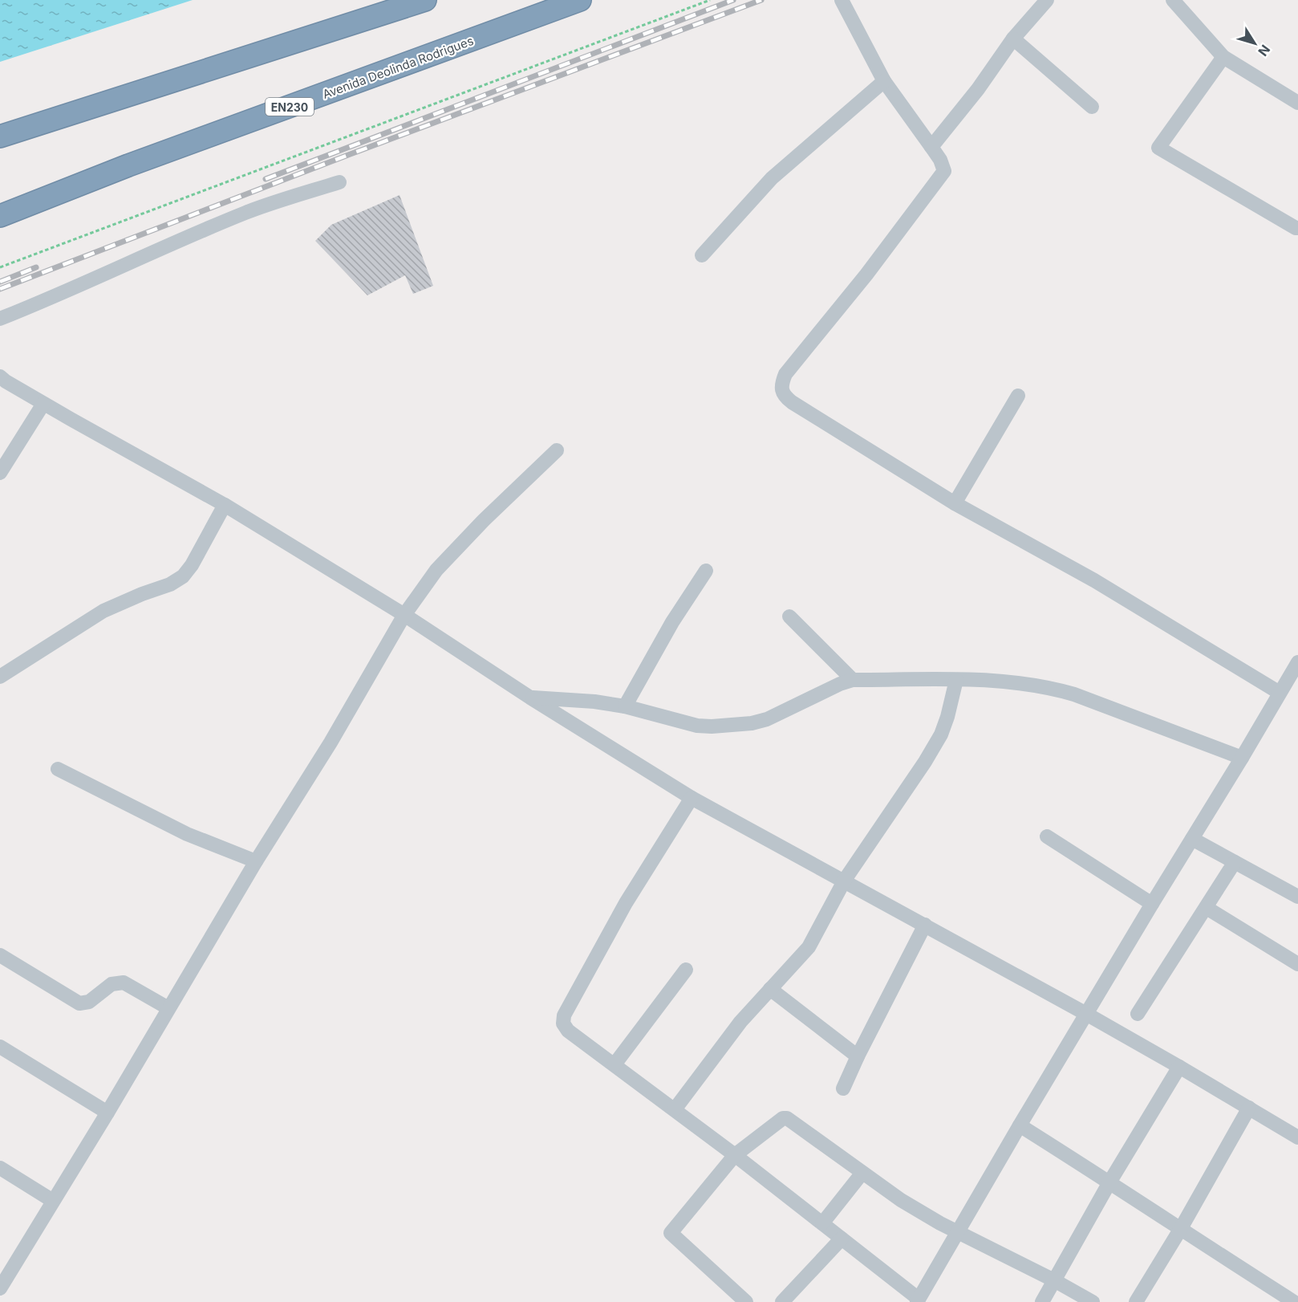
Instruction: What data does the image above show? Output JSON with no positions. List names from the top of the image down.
{
  "streets": {
    "highway": ["Avenida Deolinda Rodrigues", "EN230"]
  },
  "north": "bottom right"
}
